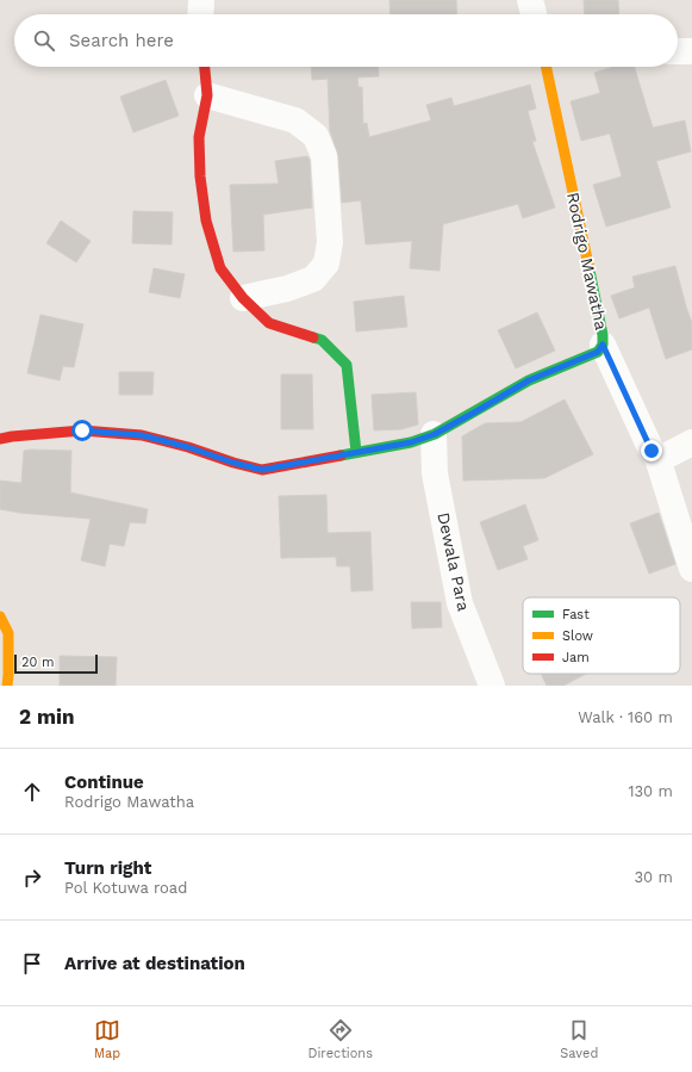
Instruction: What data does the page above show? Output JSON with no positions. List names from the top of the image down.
{
  "streets": {
    "street": ["Rodrigo Mawatha", "Dewala Para"]
  },
  "crossings": [
    ["Rodrigo Mawatha", "Dewala Para"]
  ],
  "legend": ["Fast", "Slow", "Jam"],
  "scale_bar": "20 m",
  "page": {
    "search": "Search here",
    "scale": "20 m",
    "heading": ["2 min", "Walk · 160 m"],
    "list": [
      ["Continue", "Rodrigo Mawatha", "130 m"],
      ["Turn right", "Pol Kotuwa road", "30 m"],
      "Arrive at destination"
    ],
    "nav": ["Map", "Directions", "Saved"]
  }
}
